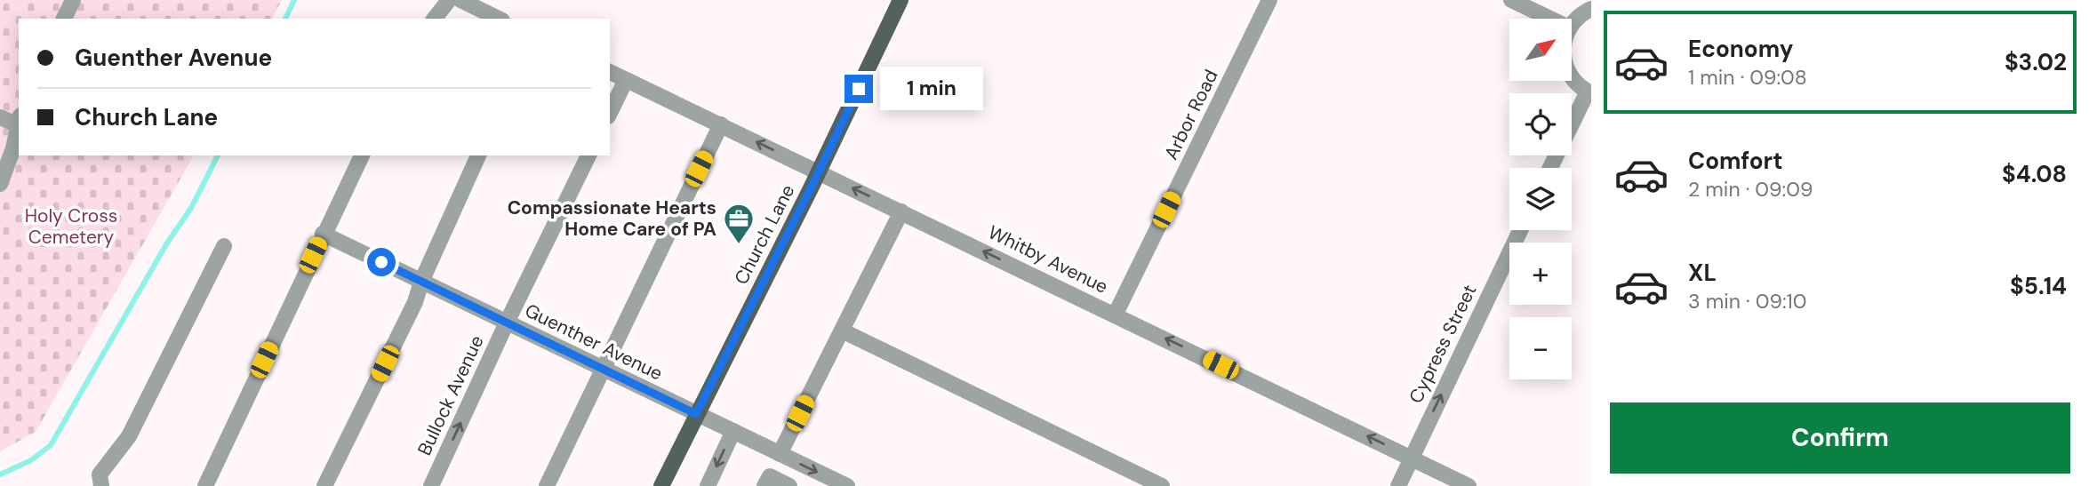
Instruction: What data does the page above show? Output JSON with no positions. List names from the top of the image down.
{
  "streets": {
    "main road": ["Church Lane"],
    "street": [
      "Arbor Road",
      "Whitby Avenue",
      "Guenther Avenue",
      "Cypress Street",
      "Bullock Avenue"
    ]
  },
  "crossings": [
    ["Arbor Road", "Whitby Avenue"],
    ["Church Lane", "Whitby Avenue"],
    ["Church Lane", "Guenther Avenue"],
    ["Whitby Avenue", "Cypress Street"],
    ["Guenther Avenue", "Bullock Avenue"]
  ],
  "one_way": ["Cypress Street"],
  "parks": ["Holy Cross Cemetery"],
  "places": {
    "office": ["Compassionate Hearts Home Care of PA"]
  },
  "north": "top right",
  "page": {
    "list": [
      {
        "name": "Economy",
        "note": "1 min · 09:08",
        "value": "$3.02"
      },
      {
        "name": "Comfort",
        "note": "2 min · 09:09",
        "value": "$4.08"
      },
      {
        "name": "XL",
        "note": "3 min · 09:10",
        "value": "$5.14"
      }
    ],
    "map_buttons": ["+", "−"],
    "banner": ["Guenther Avenue", "Church Lane"],
    "bubble": "1 min",
    "buttons": "Confirm"
  }
}
